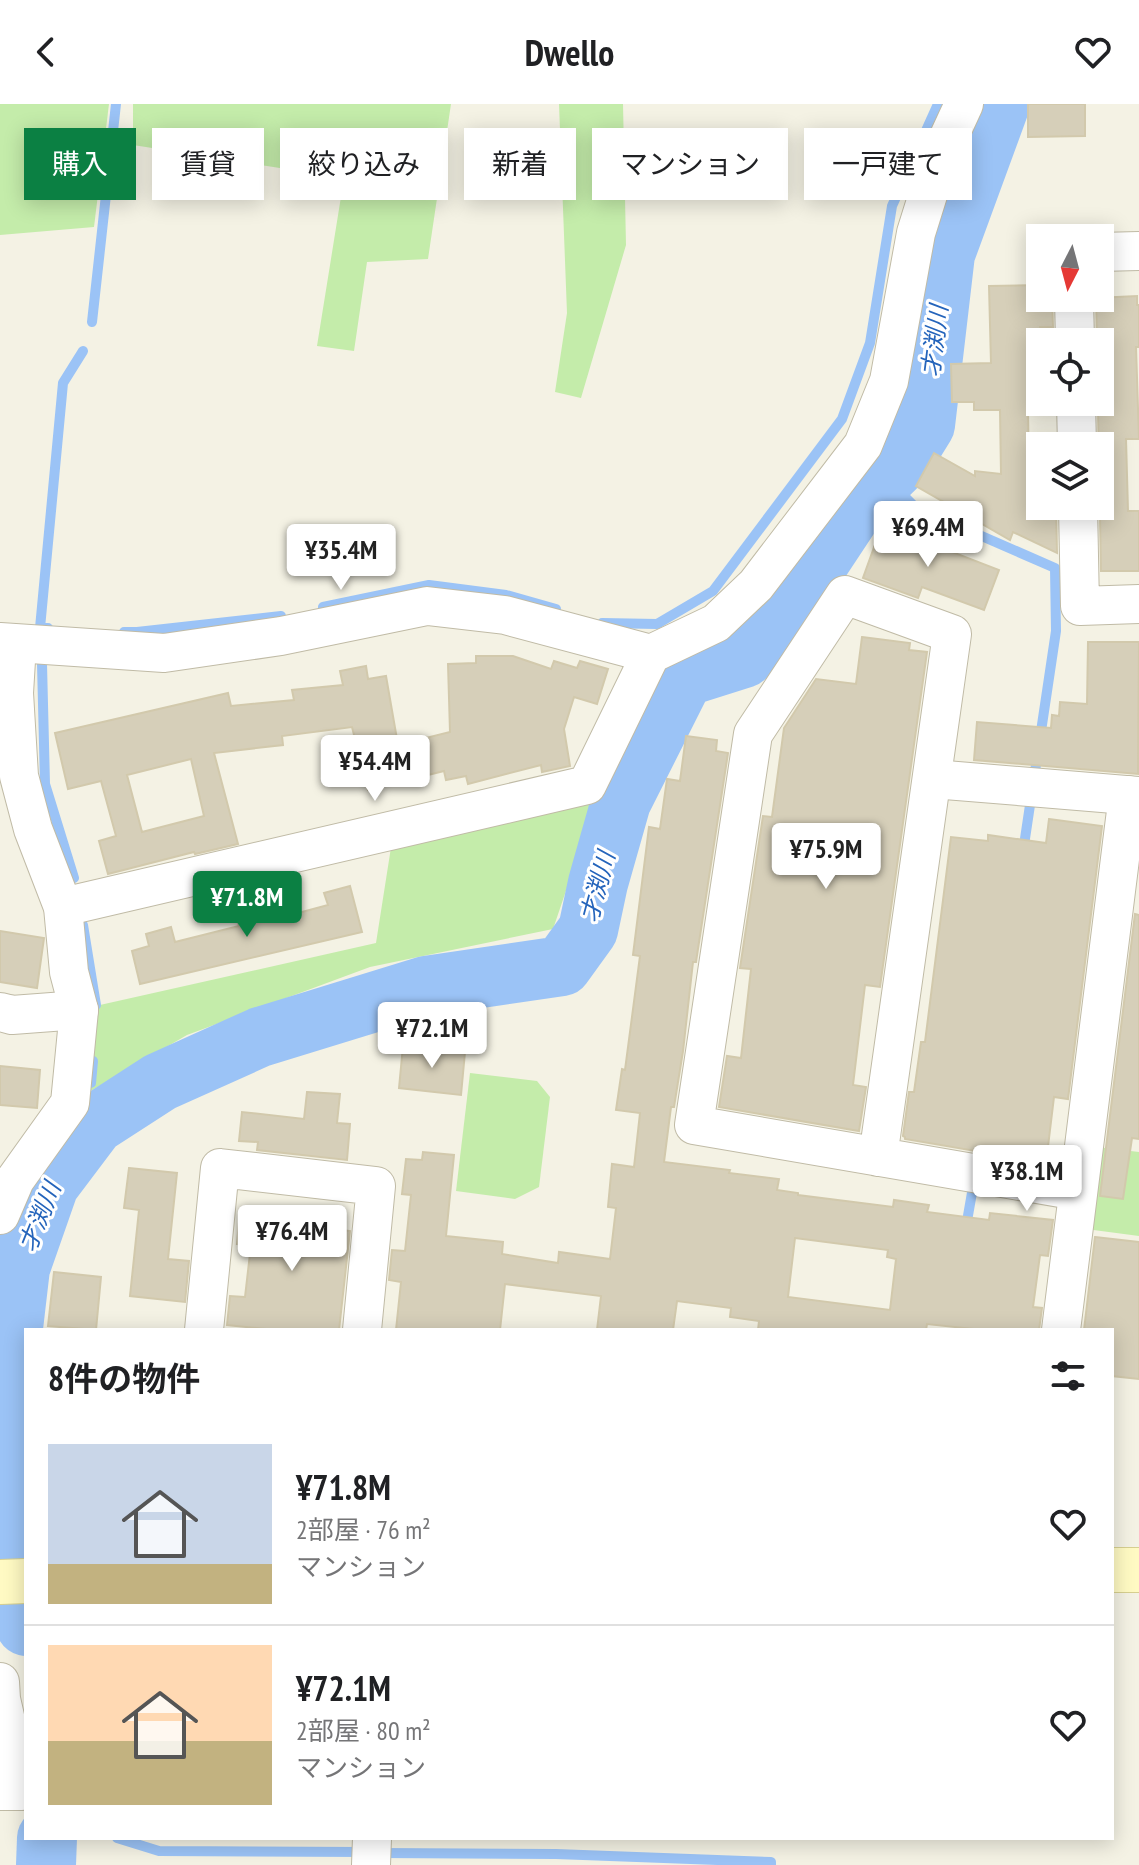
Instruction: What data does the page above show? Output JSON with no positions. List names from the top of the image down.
{
  "water": ["才渕川"],
  "north": "bottom",
  "page": {
    "header": "Dwello",
    "chip": [
      "購入",
      "賃貸",
      "絞り込み",
      "新着",
      "マンション",
      "一戸建て"
    ],
    "price": [
      "¥69.4M",
      "¥35.4M",
      "¥54.4M",
      "¥75.9M",
      "¥71.8M",
      "¥72.1M",
      "¥38.1M",
      "¥76.4M"
    ],
    "heading": "8件の物件",
    "list": [
      {
        "name": "¥71.8M",
        "note": "2部屋 · 76 m² · マンション"
      },
      {
        "name": "¥72.1M",
        "note": "2部屋 · 80 m² · マンション"
      }
    ]
  }
}
